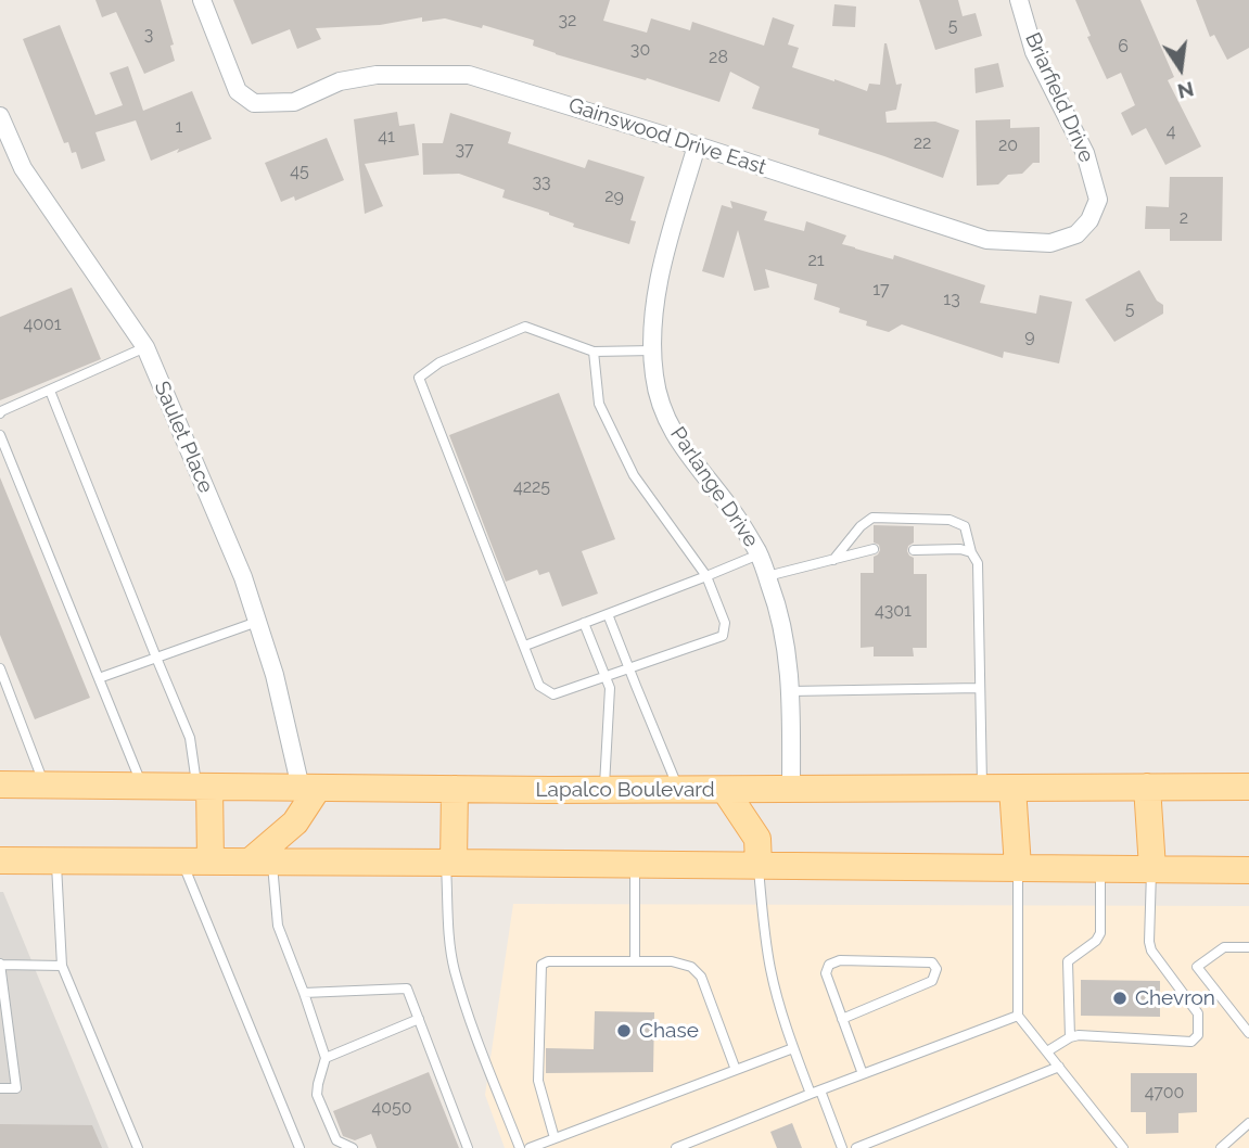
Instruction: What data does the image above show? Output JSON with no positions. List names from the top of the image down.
{
  "streets": {
    "main road": ["Lapalco Boulevard"],
    "street": [
      "Briarfield Drive",
      "Gainswood Drive East",
      "Saulet Place",
      "Parlange Drive"
    ]
  },
  "crossings": [
    ["Briarfield Drive", "Gainswood Drive East"],
    ["Gainswood Drive East", "Parlange Drive"],
    ["Saulet Place", "Lapalco Boulevard"],
    ["Parlange Drive", "Lapalco Boulevard"]
  ],
  "places": ["Chevron", "Chase"],
  "house_numbers": [
    "32",
    "5",
    "3",
    "6",
    "30",
    "28",
    "1",
    "4",
    "41",
    "22",
    "20",
    "37",
    "45",
    "33",
    "29",
    "2",
    "21",
    "17",
    "13",
    "5",
    "4001",
    "9",
    "4225",
    "4301",
    "4700",
    "4050"
  ],
  "north": "bottom"
}
